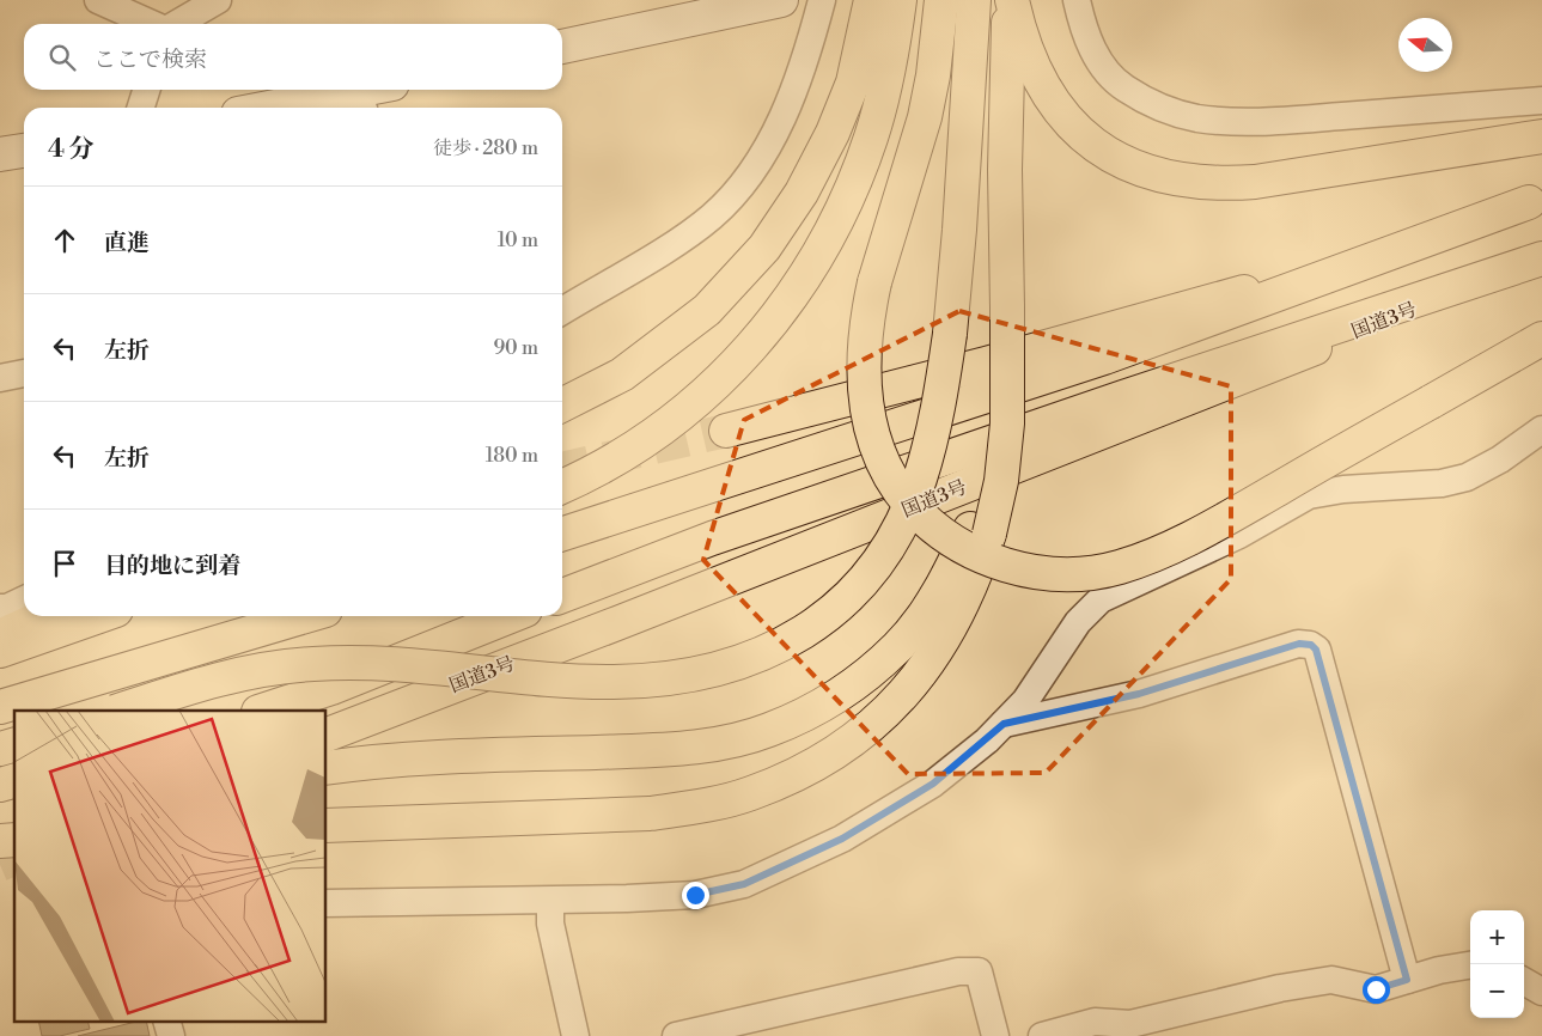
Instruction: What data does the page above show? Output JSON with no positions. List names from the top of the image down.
{
  "streets": {
    "highway": ["国道3号"]
  },
  "north": "left",
  "page": {
    "search": "ここで検索",
    "heading": ["4 分", "徒歩 · 280 m"],
    "list": [
      ["直進", "10 m"],
      ["左折", "90 m"],
      ["左折", "180 m"],
      "目的地に到着"
    ],
    "map_buttons": ["+", "−"]
  }
}
